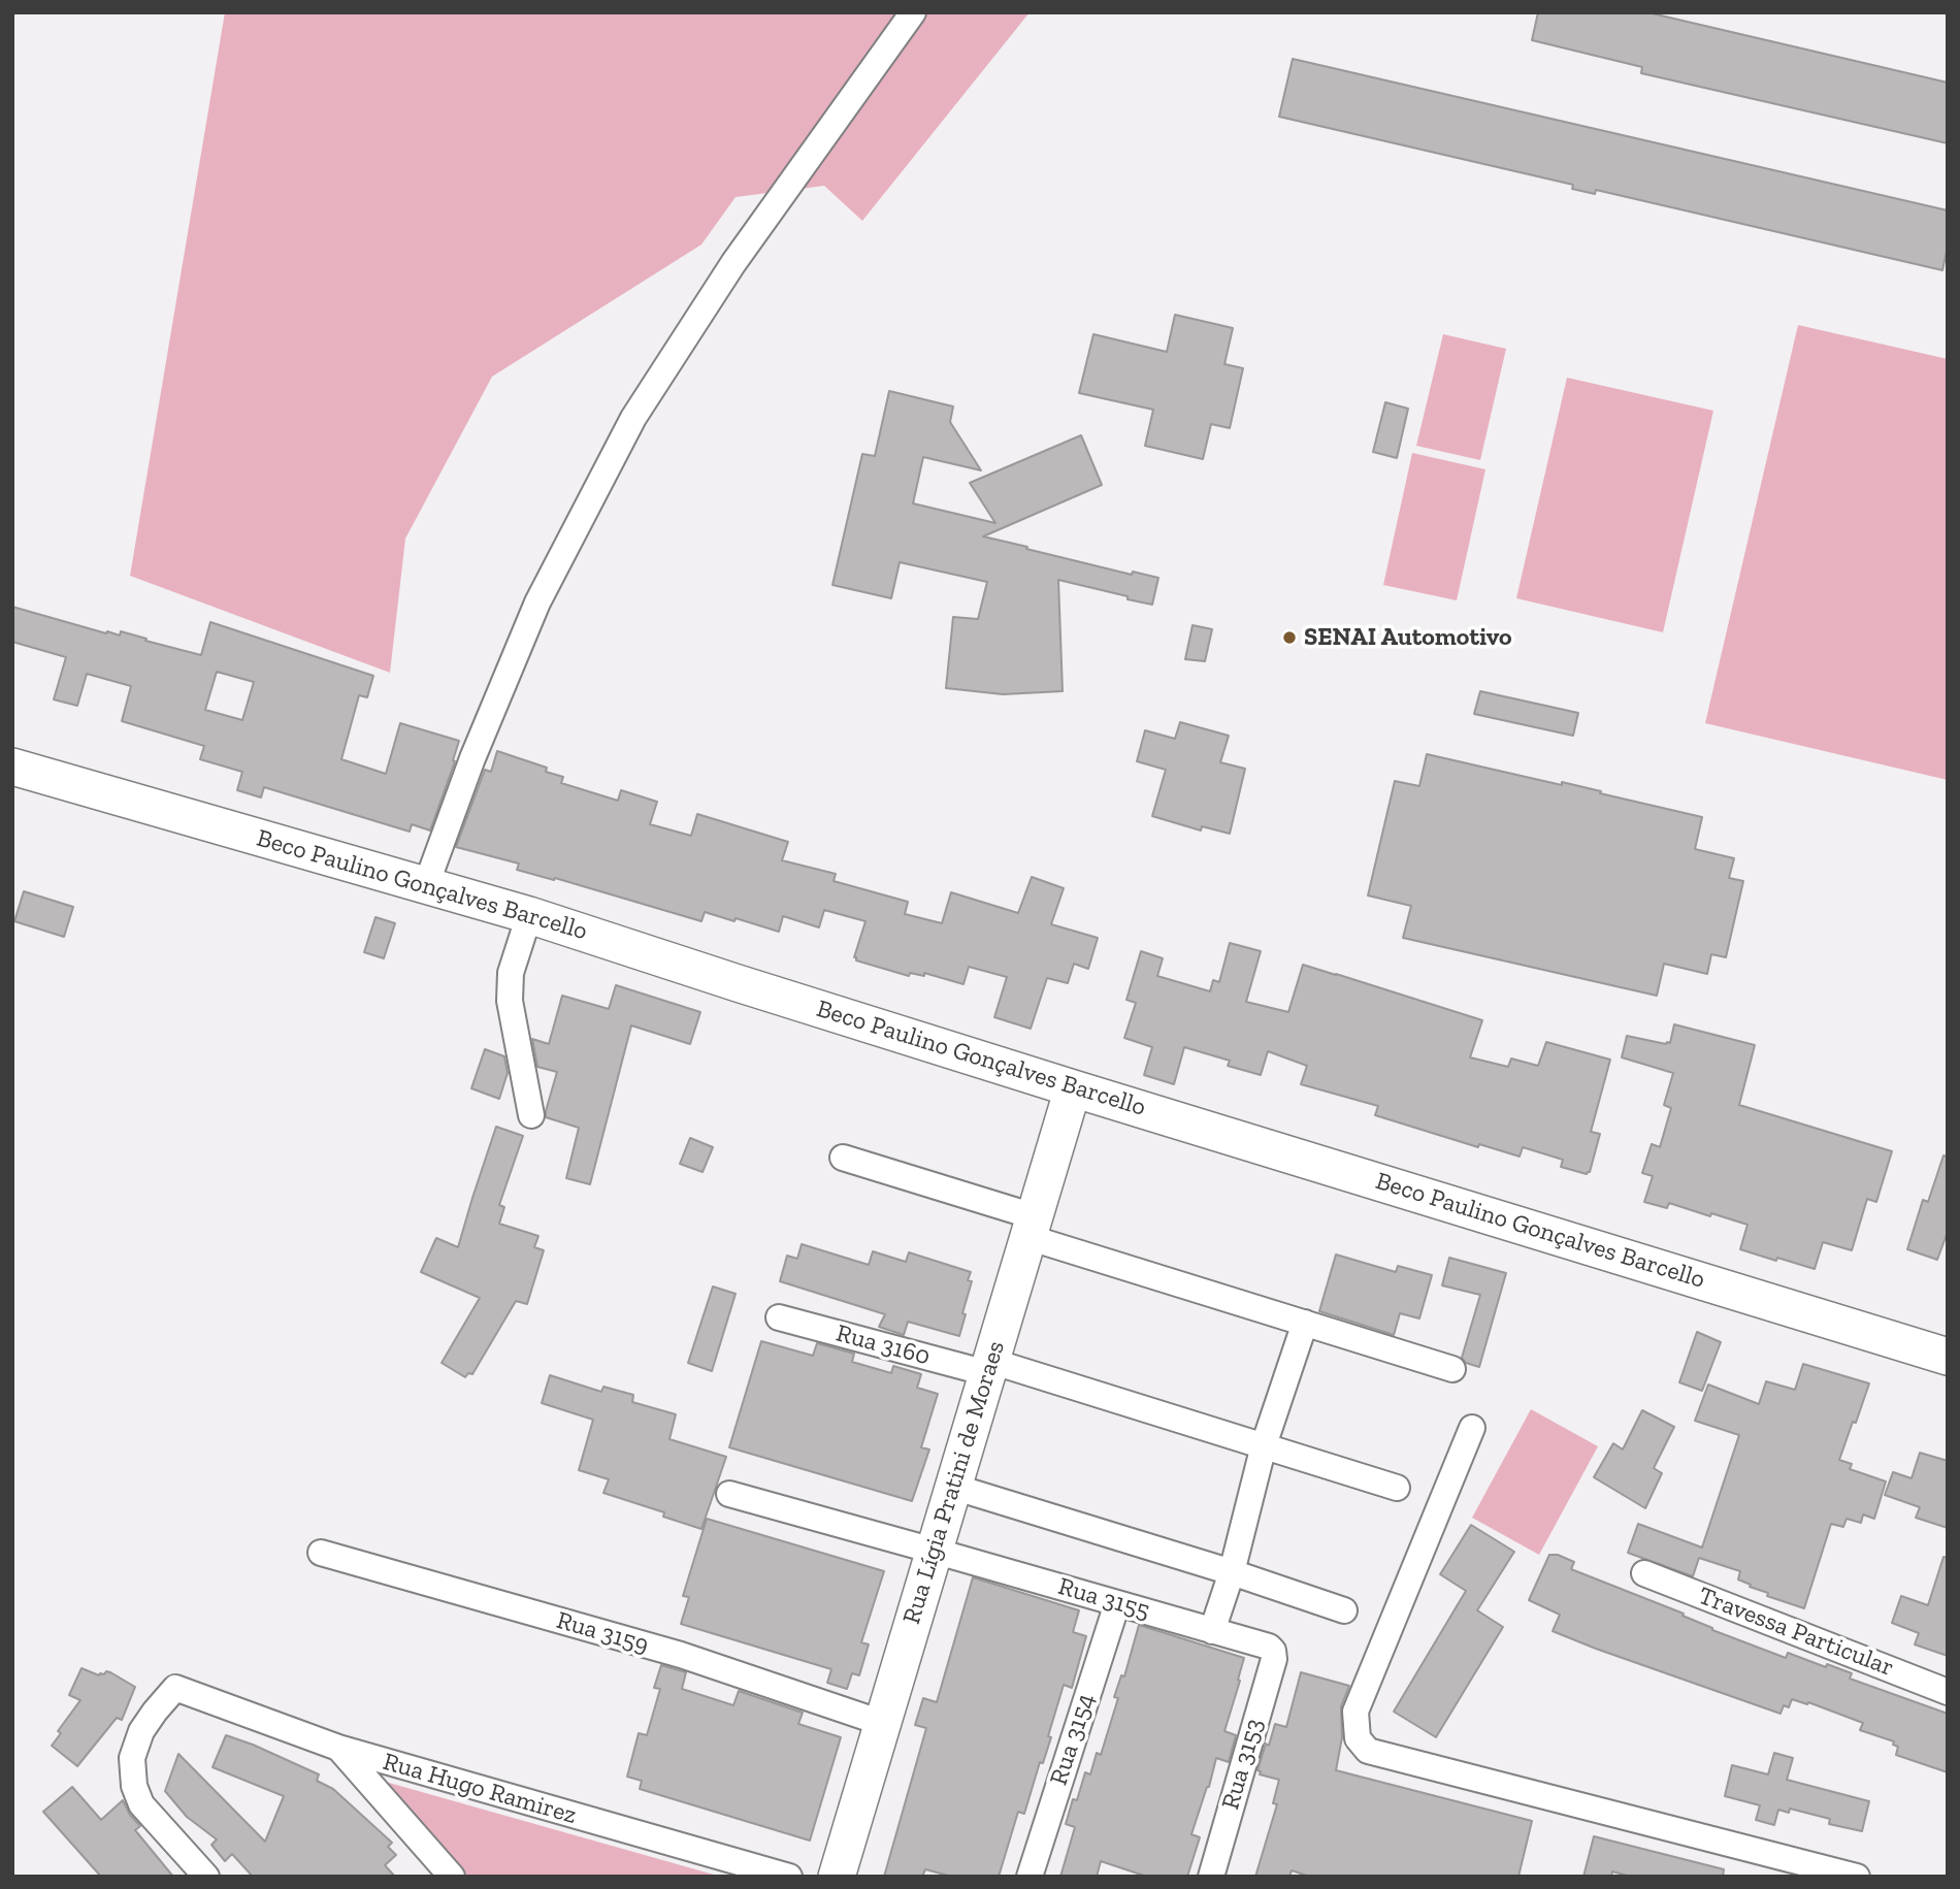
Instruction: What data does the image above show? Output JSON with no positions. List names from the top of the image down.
{
  "streets": {
    "main road": ["Beco Paulino Gonçalves Barcello", "Rua Lígia Pratini de Moraes"],
    "street": [
      "Rua 3160",
      "Rua 3155",
      "Travessa Particular",
      "Rua 3159",
      "Rua 3154",
      "Rua 3153",
      "Rua Hugo Ramirez"
    ]
  },
  "crossings": [
    ["Beco Paulino Gonçalves Barcello", "Rua Lígia Pratini de Moraes"],
    ["Rua 3160", "Rua Lígia Pratini de Moraes"],
    ["Rua Lígia Pratini de Moraes", "Rua 3155"],
    ["Rua Lígia Pratini de Moraes", "Rua 3159"],
    ["Rua 3155", "Rua 3154"],
    ["Rua 3155", "Rua 3153"]
  ],
  "places": ["SENAI Automotivo"]
}
